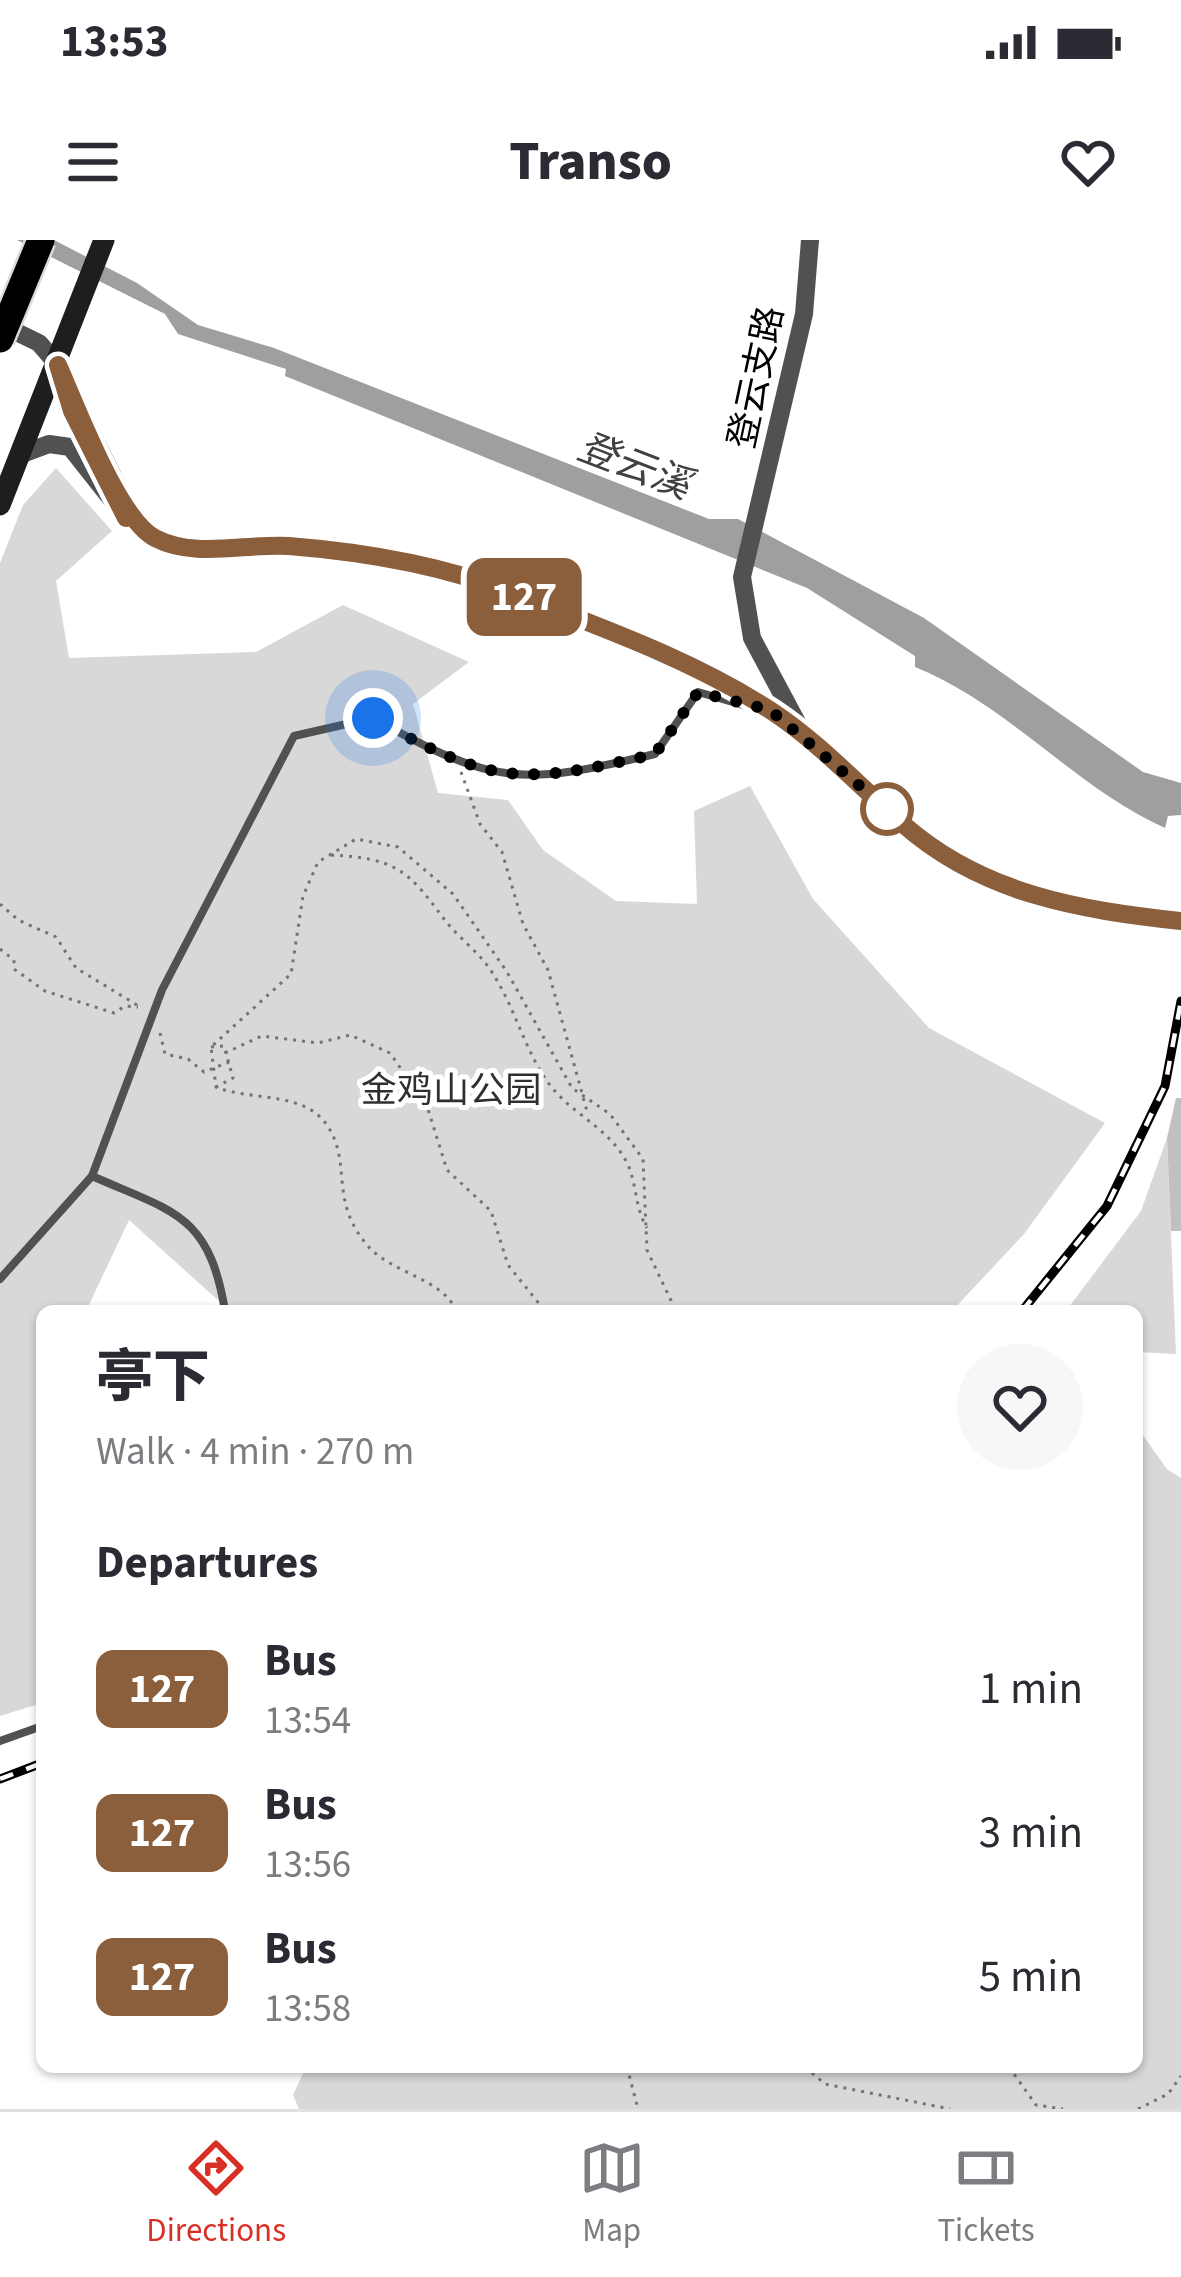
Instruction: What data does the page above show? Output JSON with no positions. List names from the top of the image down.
{
  "streets": {
    "street": ["登云支路"]
  },
  "water": ["登云溪"],
  "parks": ["金鸡山公园"],
  "lines": ["bus line 127"],
  "page": {
    "status": "13:53",
    "header": "Transo",
    "on_map": "127",
    "heading": [
      ["亭下", "Walk · 4 min · 270 m"],
      "Departures"
    ],
    "list": [
      {
        "mark": "127",
        "name": "Bus",
        "note": "13:54",
        "value": "1 min"
      },
      {
        "mark": "127",
        "name": "Bus",
        "note": "13:56",
        "value": "3 min"
      },
      {
        "mark": "127",
        "name": "Bus",
        "note": "13:58",
        "value": "5 min"
      }
    ],
    "tabs": ["Directions", "Map", "Tickets"]
  }
}
